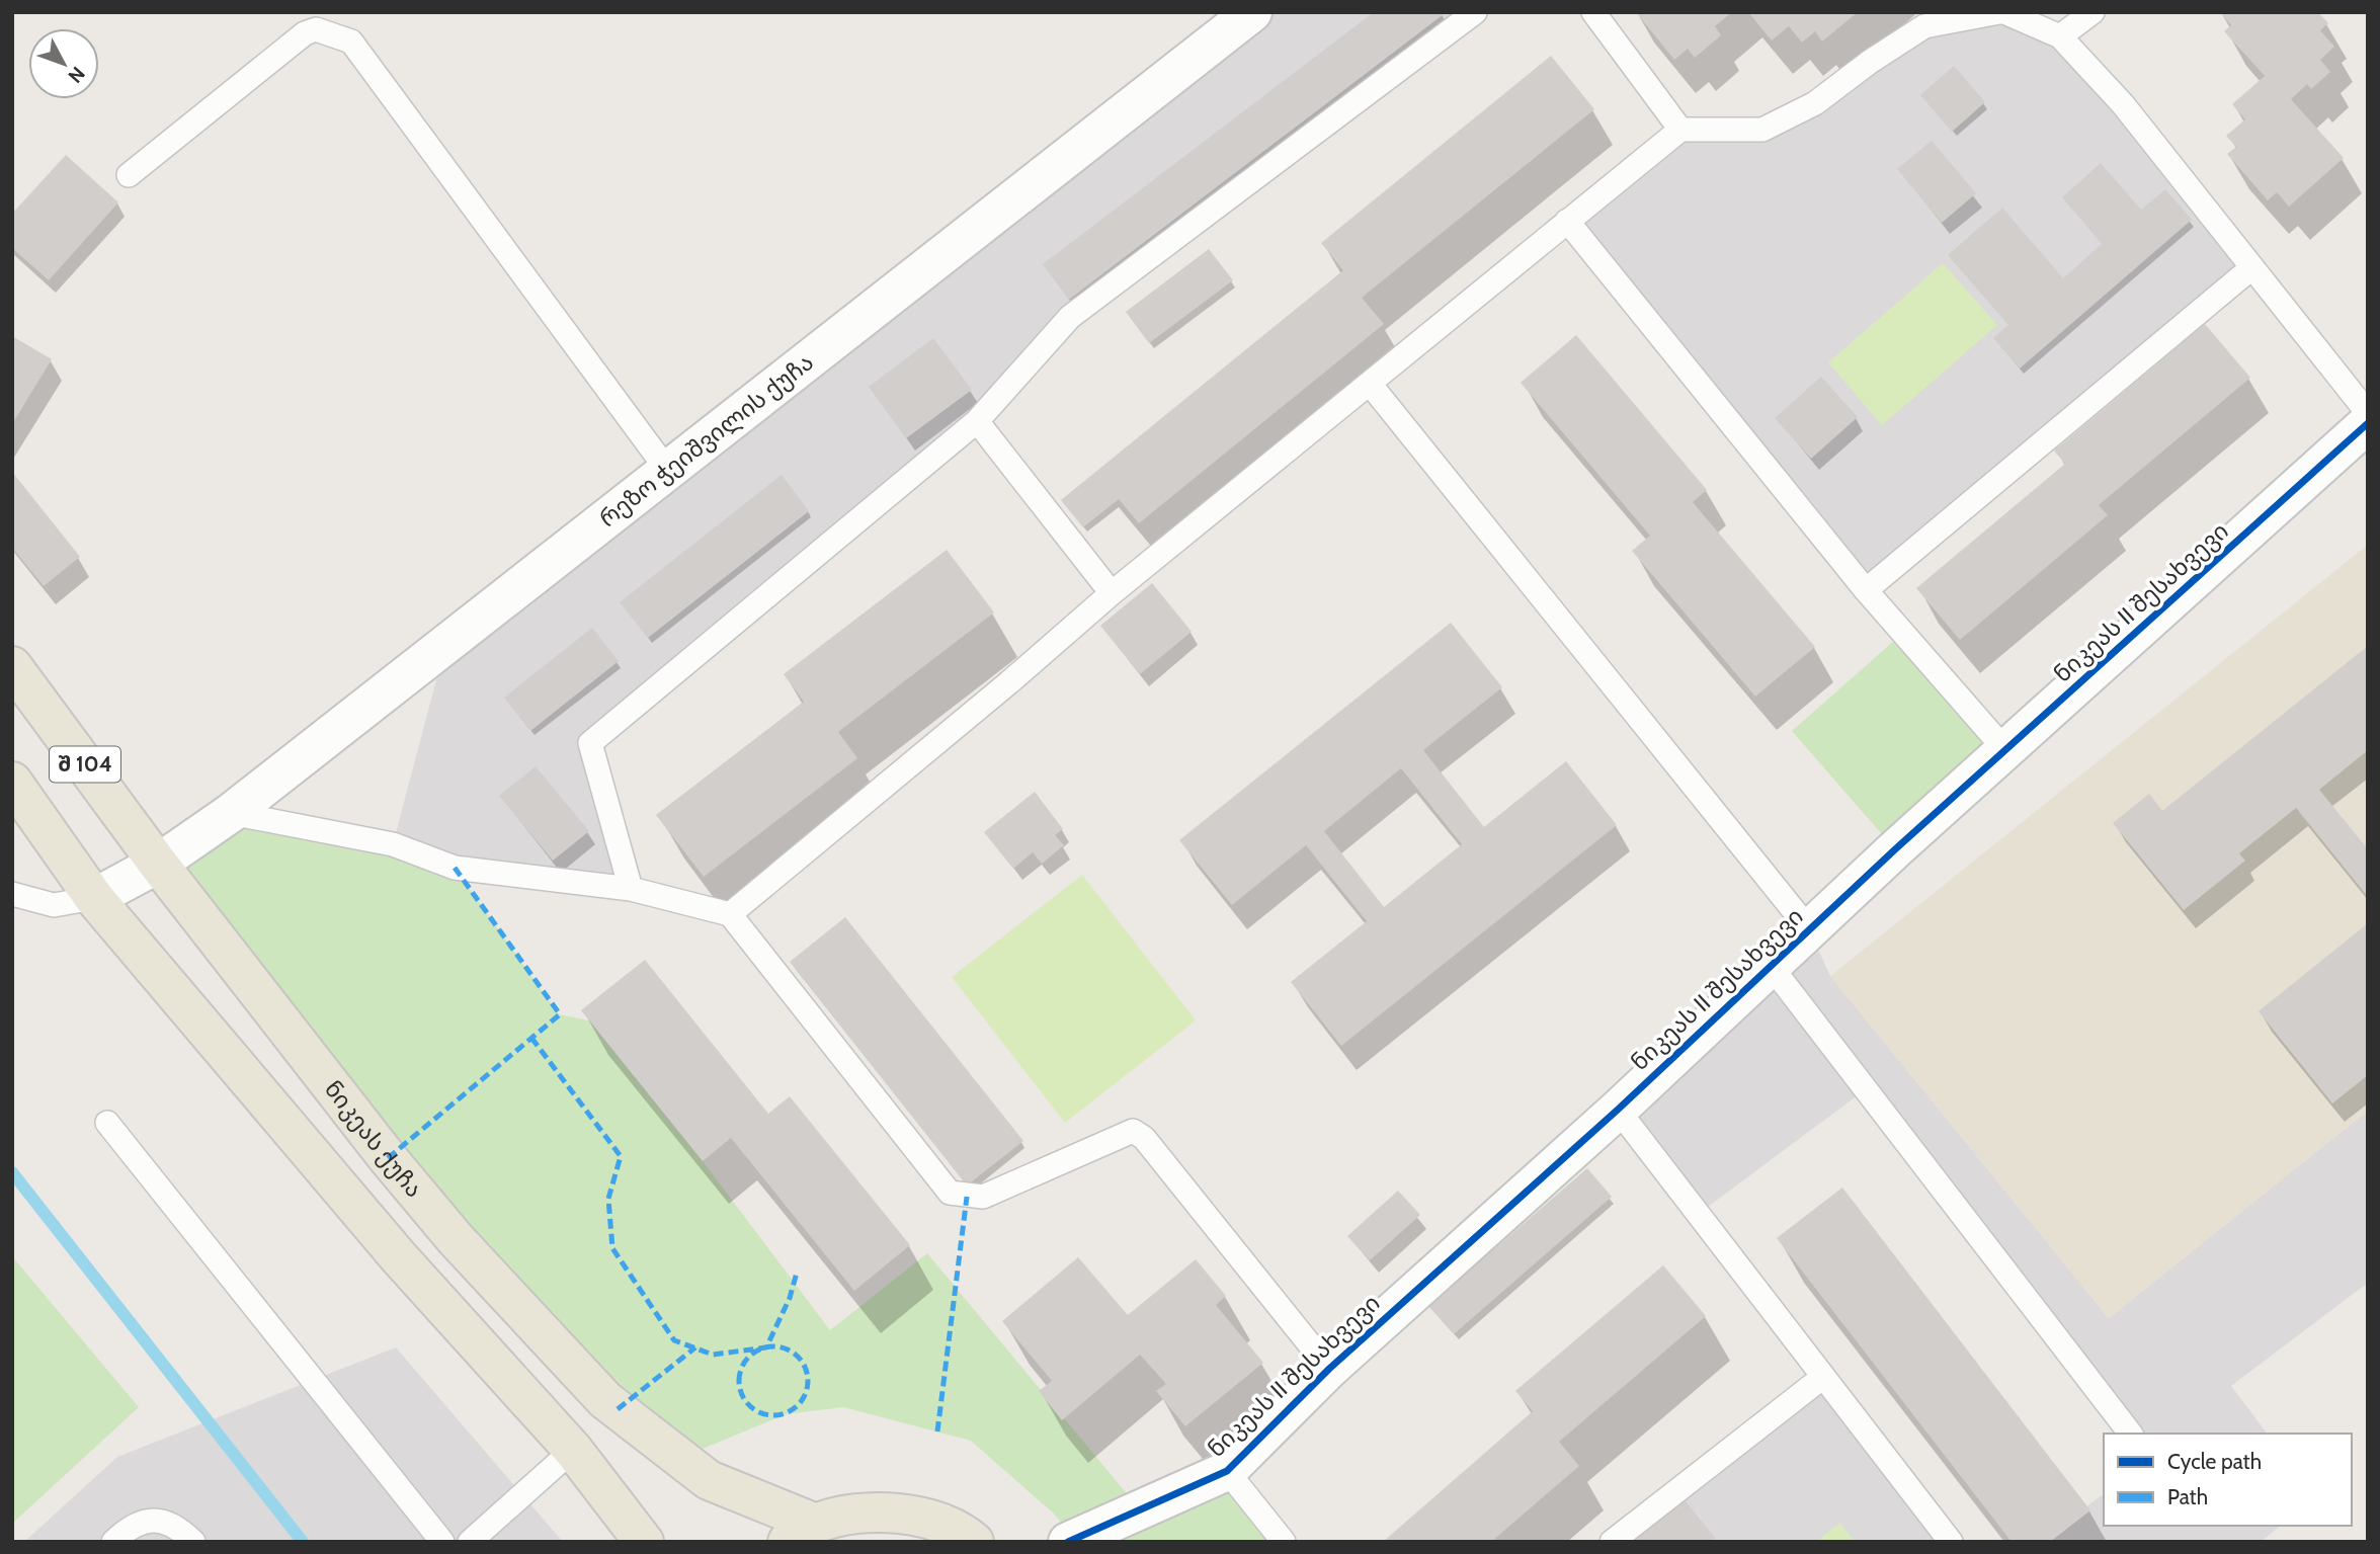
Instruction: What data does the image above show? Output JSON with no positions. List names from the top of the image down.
{
  "streets": {
    "main road": ["შ 104", "ნიკეას ქუჩა"],
    "street": ["რეზო ჭეიშვილის ქუჩა", "ნიკეას II შესახვევი"]
  },
  "crossings": [
    ["რეზო ჭეიშვილის ქუჩა", "შ 104"],
    ["რეზო ჭეიშვილის ქუჩა", "ნიკეას ქუჩა"]
  ],
  "legend": ["Cycle path", "Path"],
  "north": "bottom right"
}
